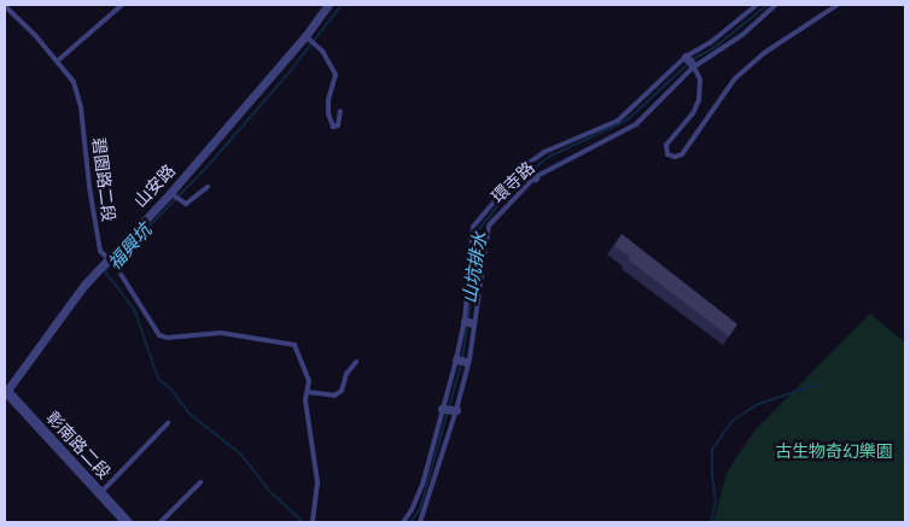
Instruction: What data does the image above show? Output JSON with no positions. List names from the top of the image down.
{
  "streets": {
    "street": ["山安路", "彰南路二段"],
    "lane": ["碧園路二段", "環寺路"]
  },
  "crossings": [
    ["碧園路二段", "山安路"],
    ["山安路", "彰南路二段"]
  ],
  "water": ["福興坑", "山坑排水"],
  "parks": ["古生物奇幻樂園"]
}
